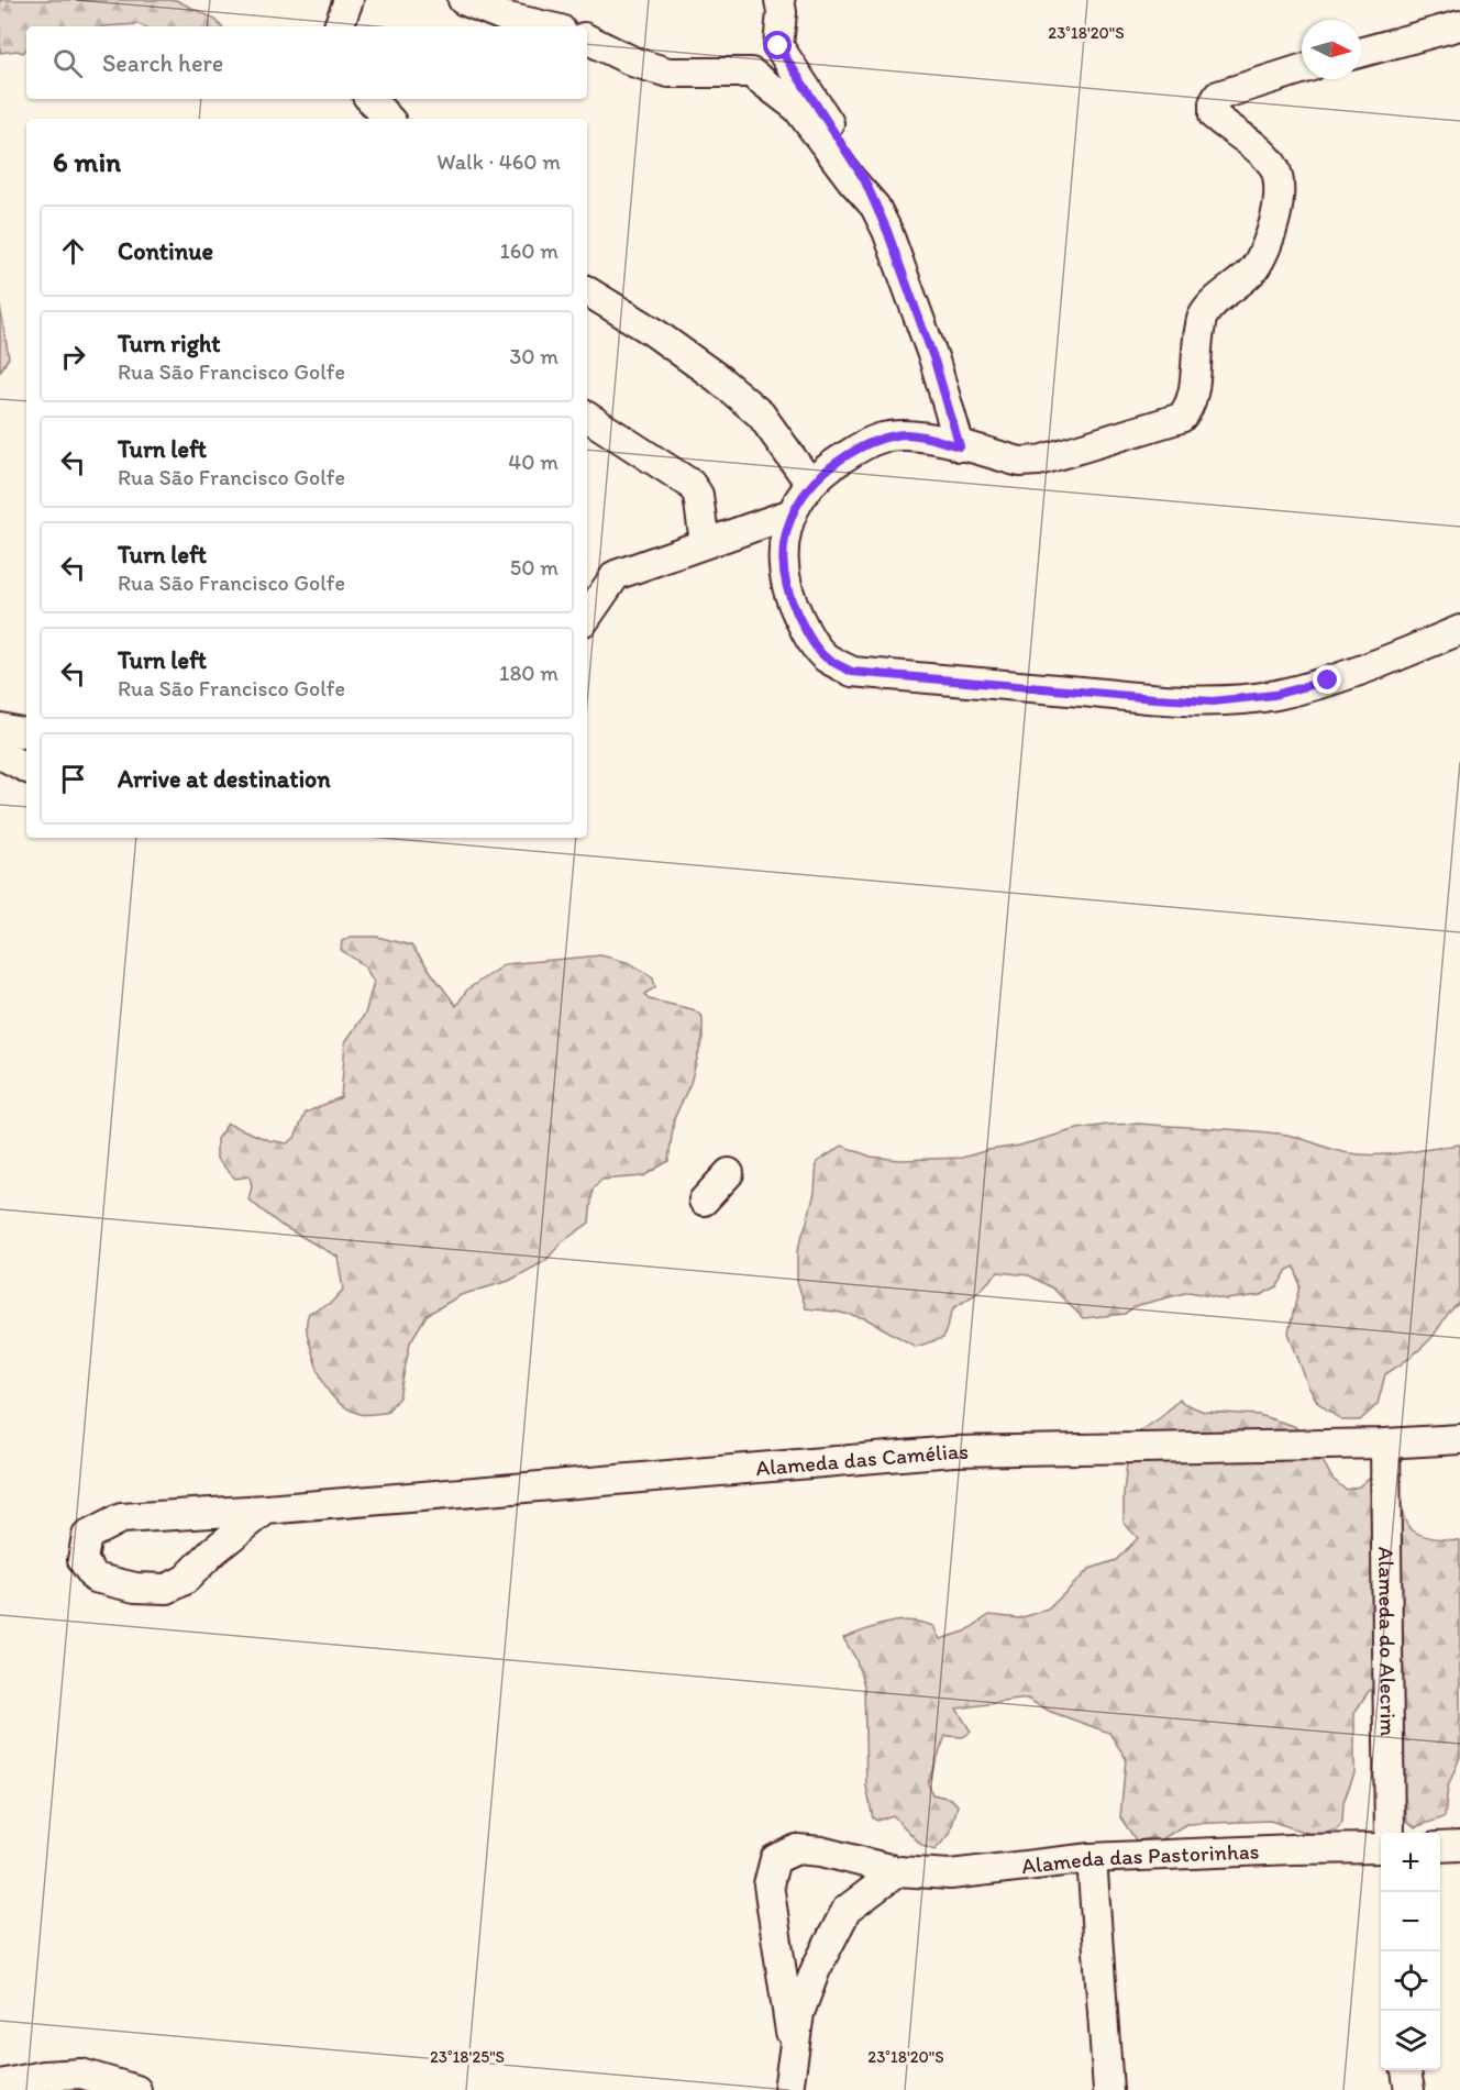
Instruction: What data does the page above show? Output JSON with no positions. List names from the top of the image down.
{
  "streets": {
    "street": ["Alameda das Camélias", "Alameda do Alecrim", "Alameda das Pastorinhas"]
  },
  "crossings": [
    ["Alameda das Camélias", "Alameda do Alecrim"]
  ],
  "north": "right",
  "page": {
    "search": "Search here",
    "heading": ["6 min", "Walk · 460 m"],
    "list": [
      ["Continue", "160 m"],
      ["Turn right", "Rua São Francisco Golfe", "30 m"],
      ["Turn left", "Rua São Francisco Golfe", "40 m"],
      ["Turn left", "Rua São Francisco Golfe", "50 m"],
      ["Turn left", "Rua São Francisco Golfe", "180 m"],
      "Arrive at destination"
    ],
    "map_buttons": ["+", "−"]
  },
  "coordinates": ["23°18'20\"S", "23°18'25\"S"]
}
